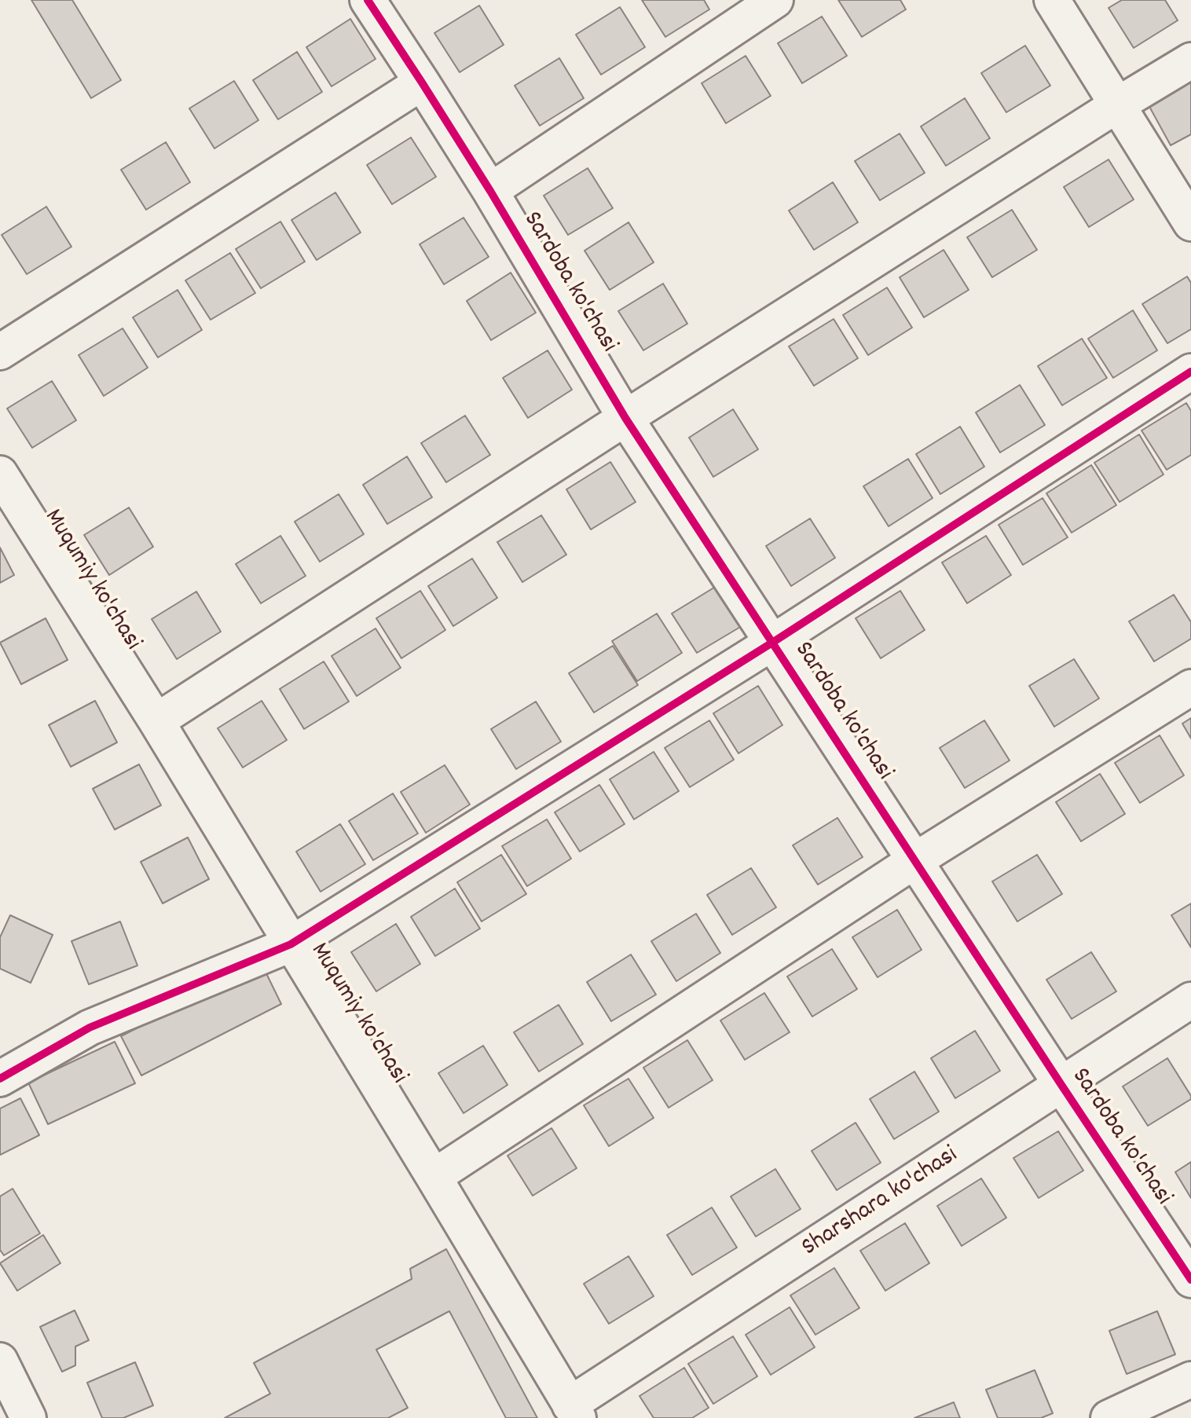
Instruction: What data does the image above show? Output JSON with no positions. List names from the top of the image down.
{
  "streets": {
    "street": ["Sardoba ko'chasi", "Muqumiy ko'chasi", "Sharshara ko'chasi"]
  },
  "crossings": [
    ["Sardoba ko'chasi", "Sharshara ko'chasi"],
    ["Muqumiy ko'chasi", "Sharshara ko'chasi"]
  ]
}
